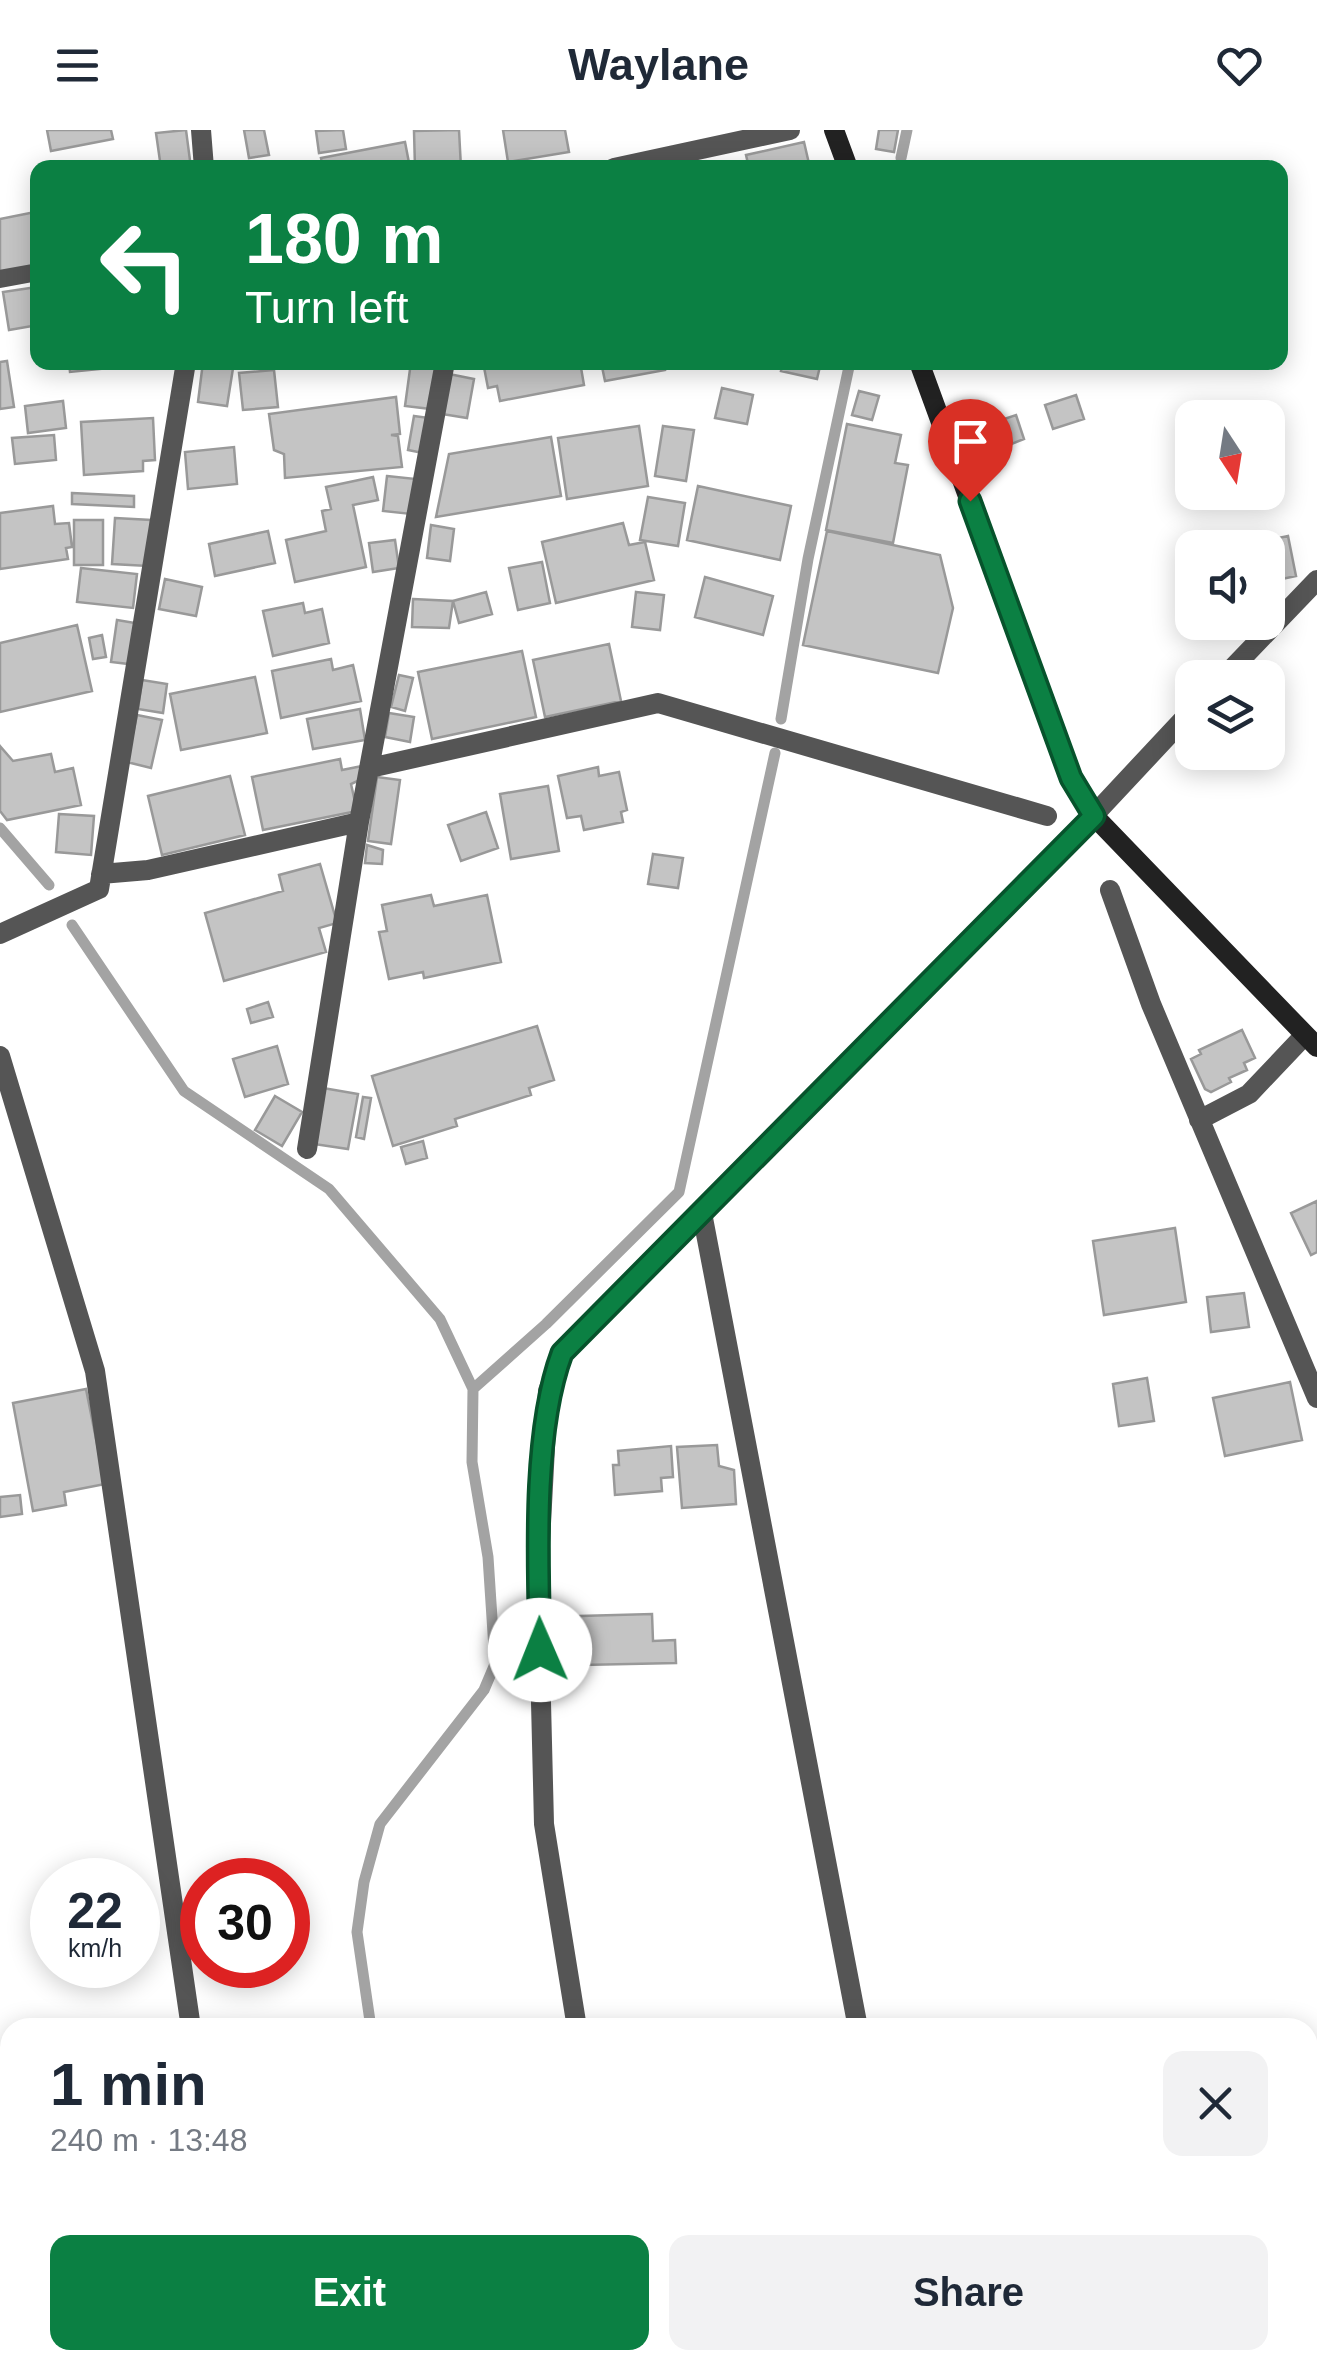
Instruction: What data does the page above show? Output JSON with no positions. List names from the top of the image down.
{
  "north": "bottom",
  "page": {
    "header": "Waylane",
    "turn": ["180 m", "Turn left"],
    "speed": "22 km/h",
    "limit": "30",
    "heading": ["1 min", "240 m · 13:48"],
    "buttons": ["Exit", "Share"]
  }
}
